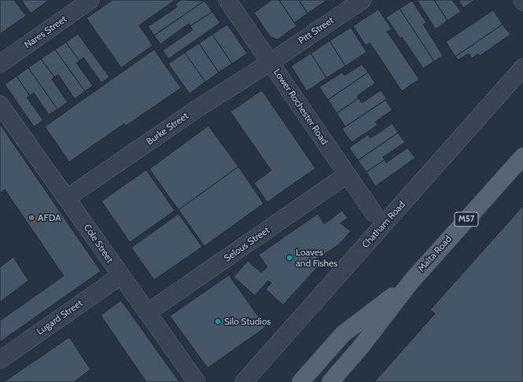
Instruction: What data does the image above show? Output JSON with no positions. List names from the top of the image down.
{
  "streets": {
    "main road": ["M57", "Malta Road"],
    "street": [
      "Pitt Street",
      "Nares Street",
      "Lower Rochester Road",
      "Burke Street",
      "Chatham Road",
      "Cole Street",
      "Selous Street",
      "Lugard Street"
    ]
  },
  "crossings": [
    ["Pitt Street", "Lower Rochester Road"],
    ["Pitt Street", "Burke Street"],
    ["Lower Rochester Road", "Burke Street"],
    ["Lower Rochester Road", "Selous Street"],
    ["Burke Street", "Cole Street"],
    ["Cole Street", "Selous Street"],
    ["Cole Street", "Lugard Street"]
  ],
  "places": ["AFDA", "Loaves and Fishes", "Silo Studios"]
}
